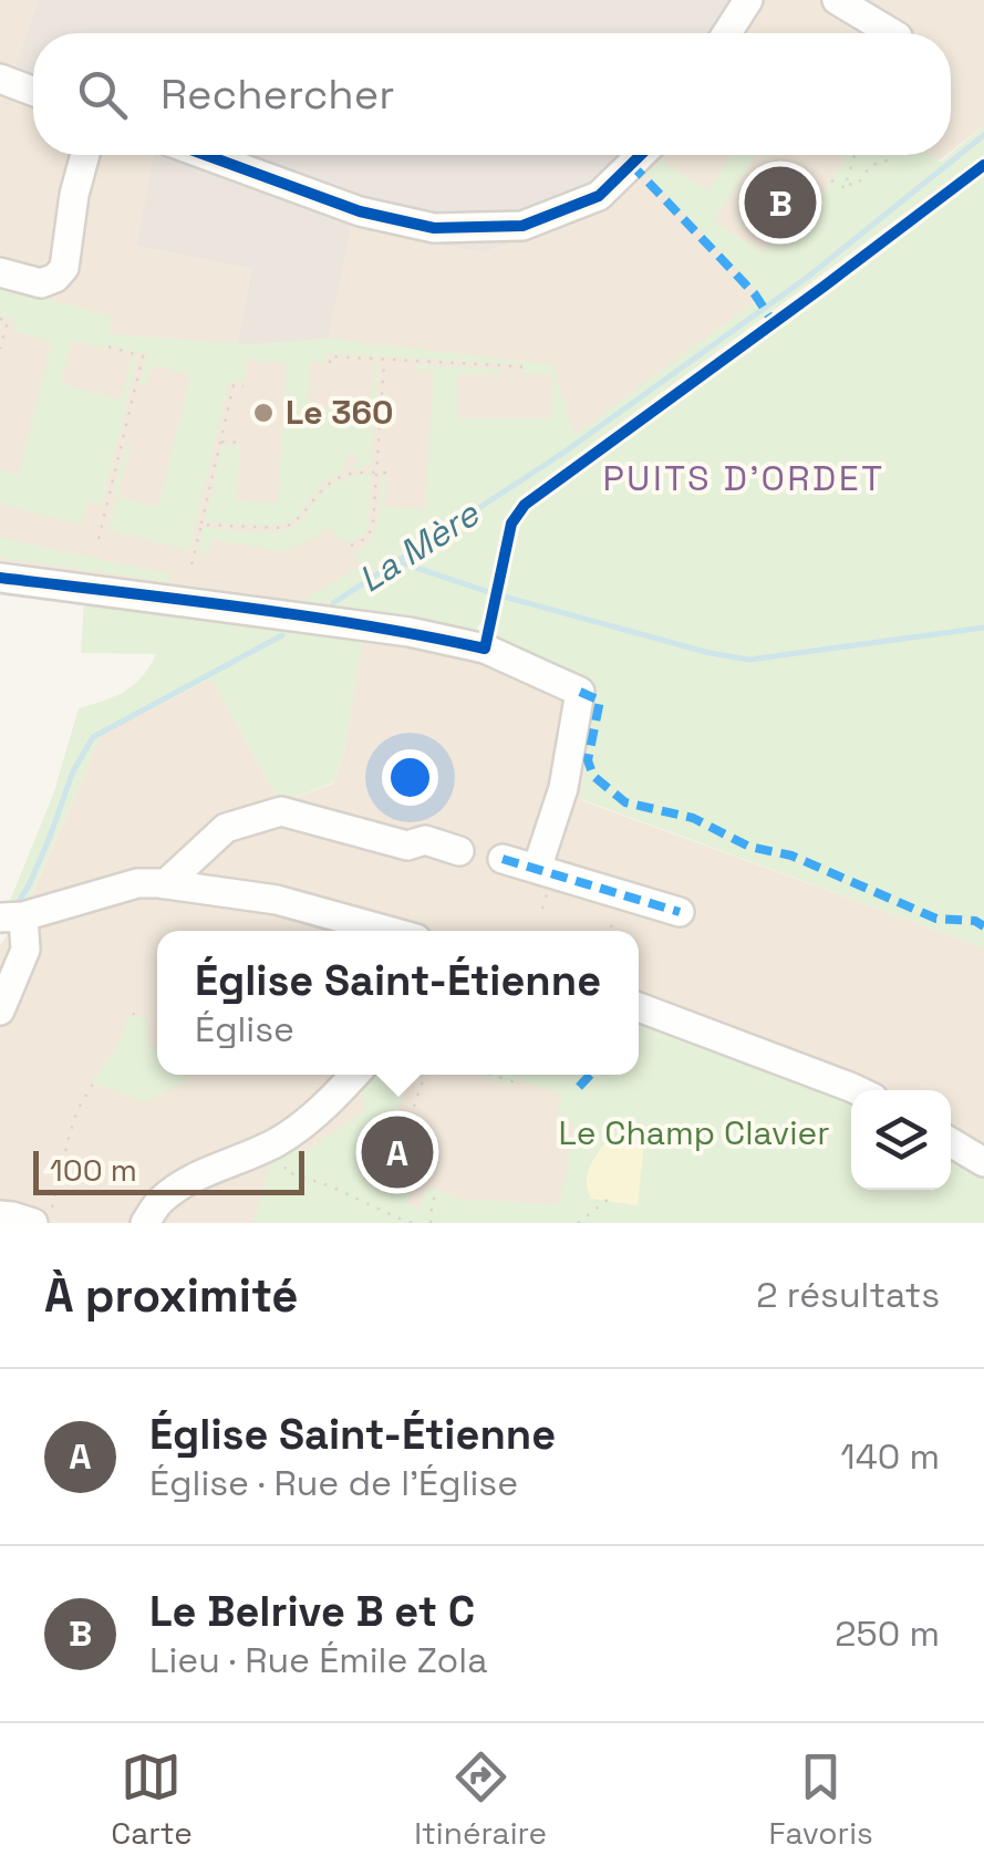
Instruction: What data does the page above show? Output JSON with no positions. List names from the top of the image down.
{
  "districts": ["PUITS D'ORDET"],
  "water": ["La Mère"],
  "parks": ["Le Champ Clavier"],
  "places": ["Le 360"],
  "scale_bar": "100 m",
  "page": {
    "search": "Rechercher",
    "pins": ["B", "A"],
    "popup": ["Église Saint-Étienne", "Église"],
    "scale": "100 m",
    "heading": ["À proximité", "2 résultats"],
    "list": [
      {
        "mark": "A",
        "name": "Église Saint-Étienne",
        "note": "Église · Rue de l'Église",
        "value": "140 m"
      },
      {
        "mark": "B",
        "name": "Le Belrive B et C",
        "note": "Lieu · Rue Émile Zola",
        "value": "250 m"
      }
    ],
    "nav": ["Carte", "Itinéraire", "Favoris"]
  }
}
